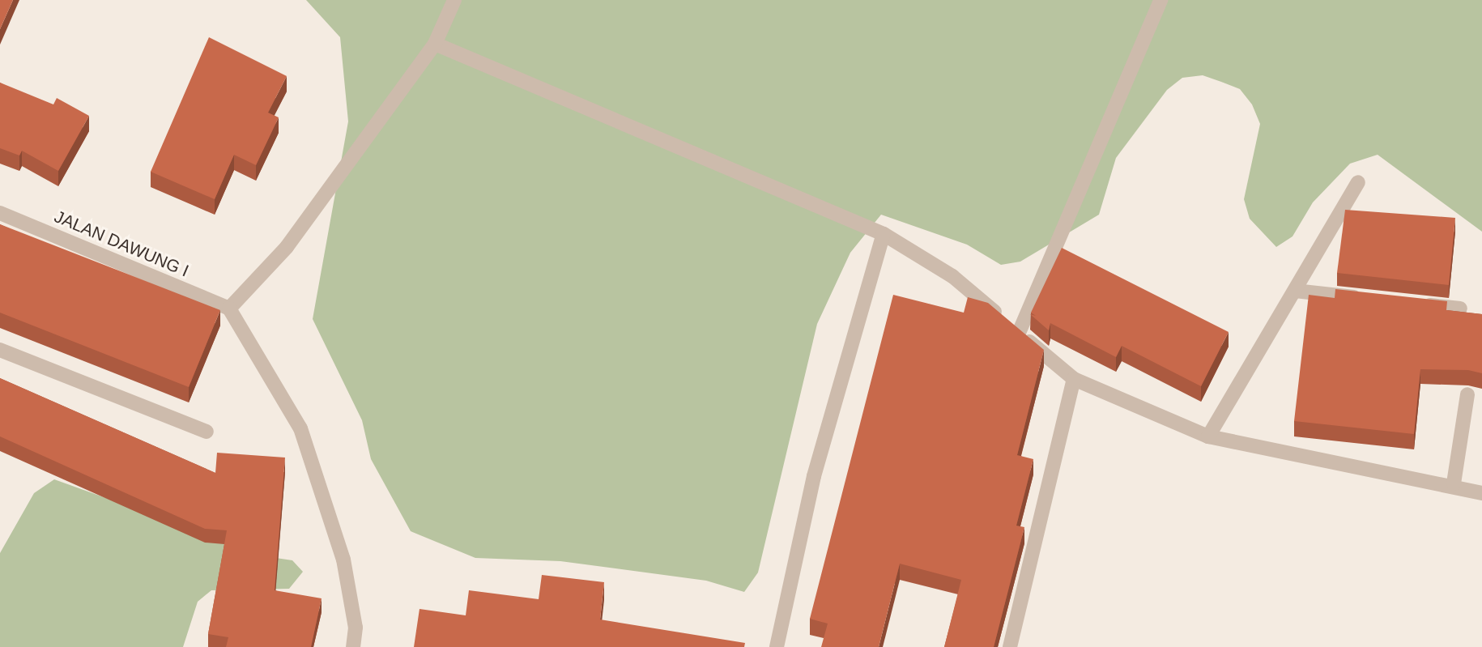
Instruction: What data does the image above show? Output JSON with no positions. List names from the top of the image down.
{
  "streets": {
    "street": ["JALAN DAWUNG I"]
  }
}
